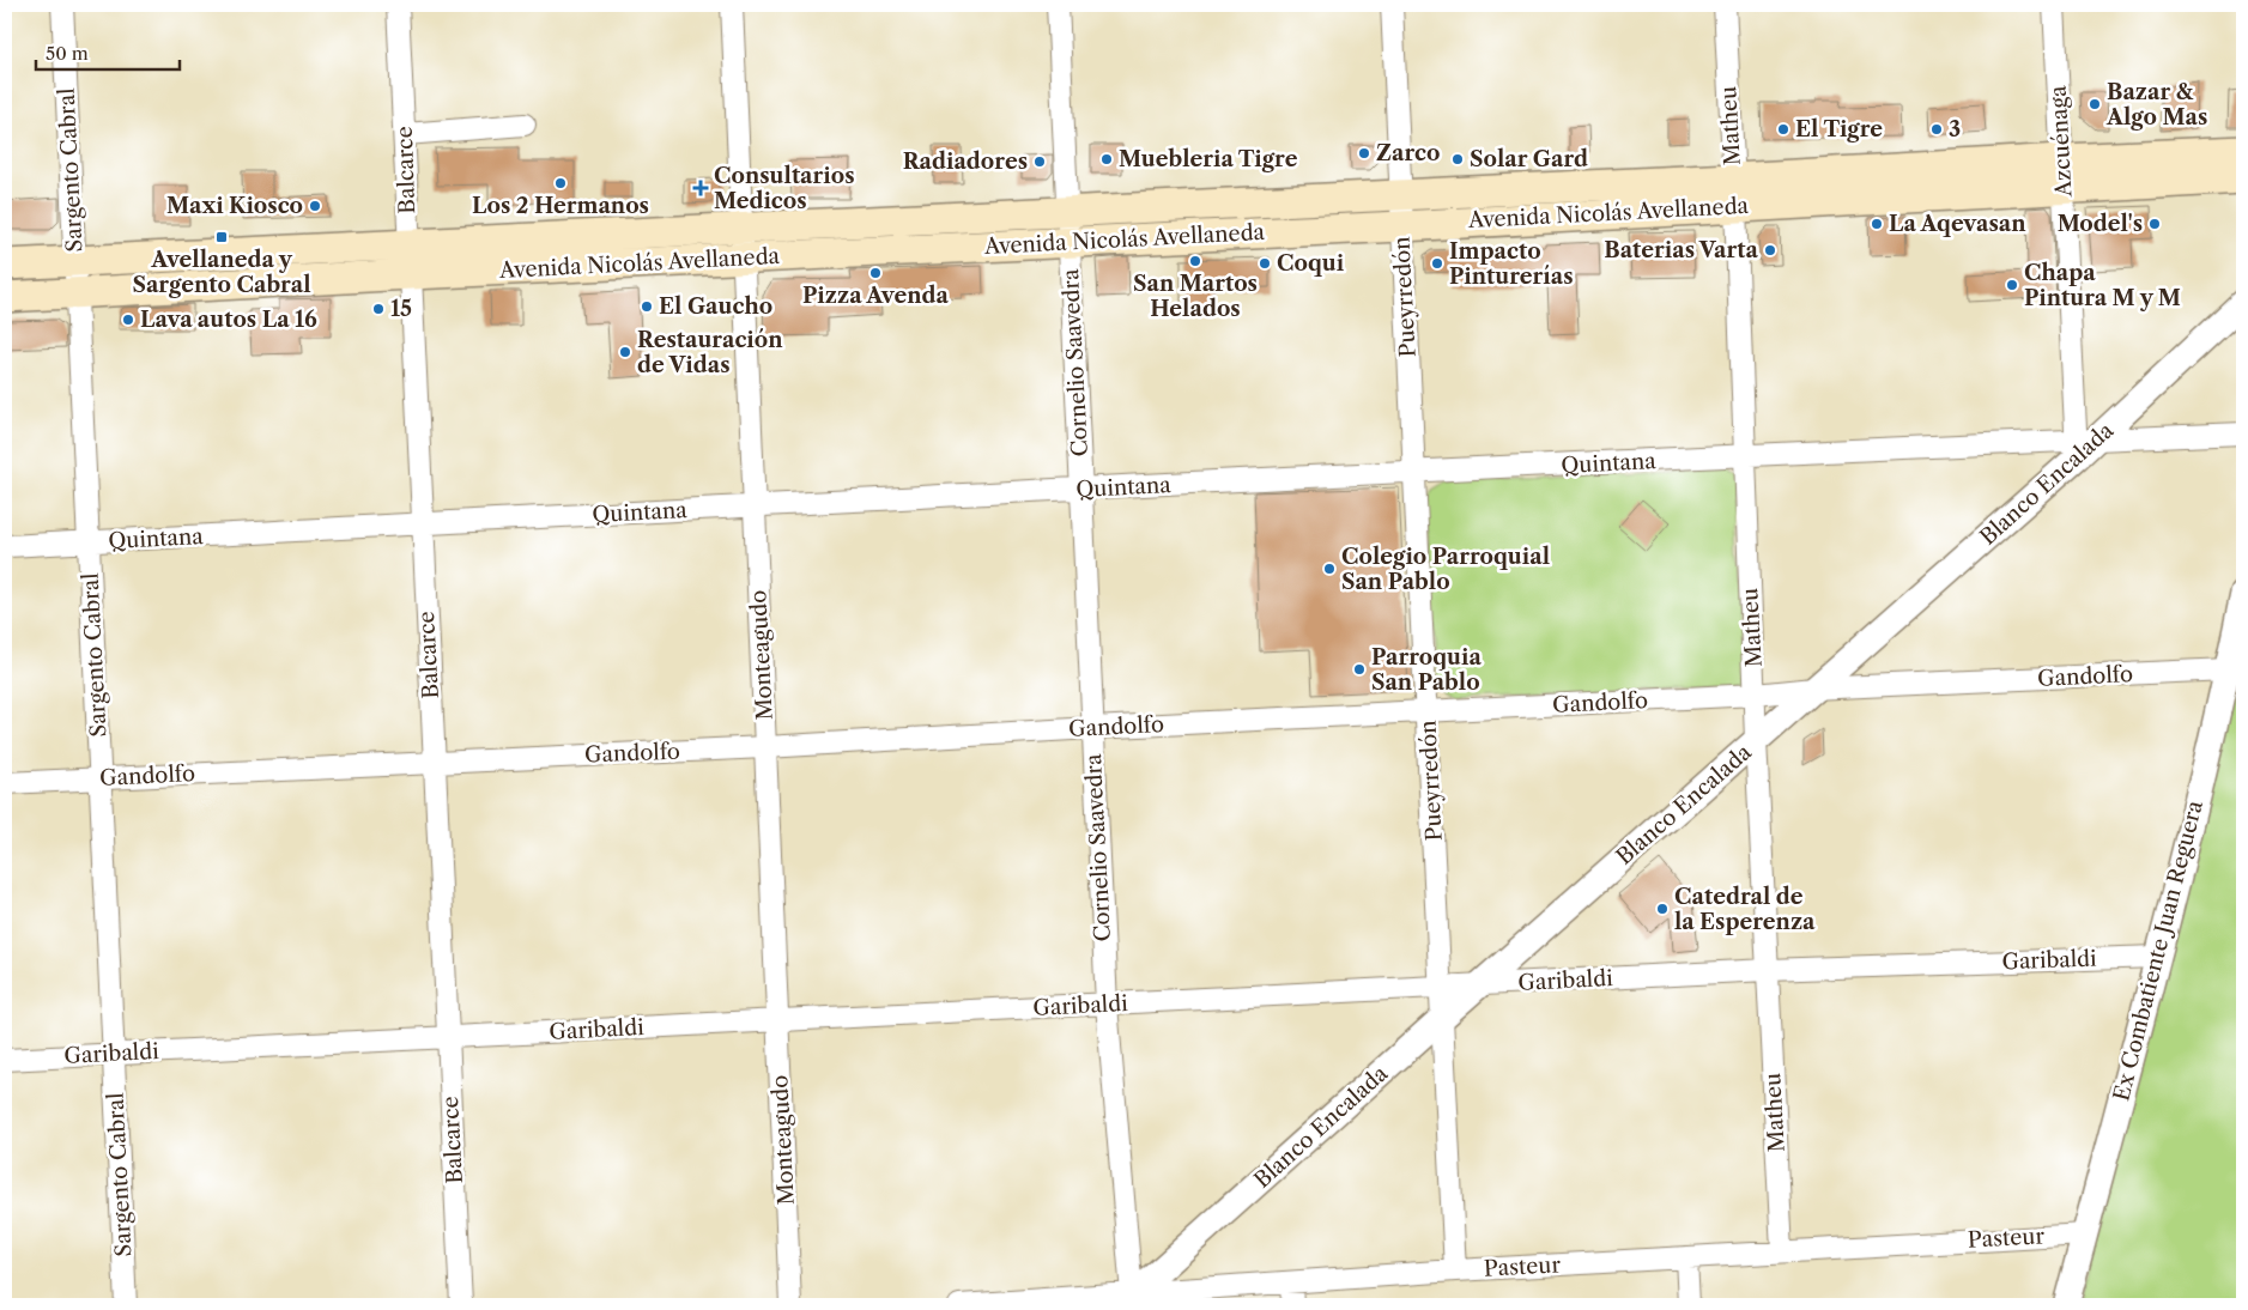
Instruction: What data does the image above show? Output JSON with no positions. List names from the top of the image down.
{
  "streets": {
    "main road": ["Avenida Nicolás Avellaneda"],
    "street": [
      "Matheu",
      "Azcuénaga",
      "Sargento Cabral",
      "Balcarce",
      "Pueyrredón",
      "Cornelio Saavedra",
      "Quintana",
      "Blanco Encalada",
      "Monteagudo",
      "Gandolfo",
      "Ex Combatiente Juan Reguera",
      "Garibaldi",
      "Pasteur"
    ]
  },
  "crossings": [
    ["Matheu", "Avenida Nicolás Avellaneda"],
    ["Matheu", "Quintana"],
    ["Matheu", "Blanco Encalada"],
    ["Matheu", "Gandolfo"],
    ["Matheu", "Garibaldi"],
    ["Matheu", "Pasteur"],
    ["Azcuénaga", "Avenida Nicolás Avellaneda"],
    ["Azcuénaga", "Quintana"],
    ["Azcuénaga", "Blanco Encalada"],
    ["Sargento Cabral", "Avenida Nicolás Avellaneda"],
    ["Sargento Cabral", "Quintana"],
    ["Sargento Cabral", "Gandolfo"],
    ["Sargento Cabral", "Garibaldi"],
    ["Balcarce", "Avenida Nicolás Avellaneda"],
    ["Balcarce", "Quintana"],
    ["Balcarce", "Gandolfo"],
    ["Balcarce", "Garibaldi"],
    ["Avenida Nicolás Avellaneda", "Pueyrredón"],
    ["Avenida Nicolás Avellaneda", "Cornelio Saavedra"],
    ["Avenida Nicolás Avellaneda", "Monteagudo"],
    ["Pueyrredón", "Quintana"],
    ["Pueyrredón", "Blanco Encalada"],
    ["Pueyrredón", "Gandolfo"],
    ["Pueyrredón", "Garibaldi"],
    ["Pueyrredón", "Pasteur"],
    ["Cornelio Saavedra", "Quintana"],
    ["Cornelio Saavedra", "Blanco Encalada"],
    ["Cornelio Saavedra", "Gandolfo"],
    ["Cornelio Saavedra", "Garibaldi"],
    ["Cornelio Saavedra", "Pasteur"],
    ["Quintana", "Blanco Encalada"],
    ["Quintana", "Monteagudo"],
    ["Blanco Encalada", "Gandolfo"],
    ["Blanco Encalada", "Garibaldi"],
    ["Blanco Encalada", "Pasteur"],
    ["Monteagudo", "Gandolfo"],
    ["Monteagudo", "Garibaldi"],
    ["Gandolfo", "Ex Combatiente Juan Reguera"],
    ["Ex Combatiente Juan Reguera", "Garibaldi"],
    ["Ex Combatiente Juan Reguera", "Pasteur"]
  ],
  "places": {
    "other": [
      "Bazar & Algo Mas",
      "El Tigre",
      "3",
      "Zarco",
      "Muebleria Tigre",
      "Solar Gard",
      "Radiadores",
      "Los 2 Hermanos",
      "Maxi Kiosco",
      "La Aqevasan",
      "Model's",
      "Baterias Varta",
      "San Martos Helados",
      "Coqui",
      "Impacto Pinturerías",
      "Pizza Avenda",
      "Chapa Pintura M y M",
      "El Gaucho",
      "15",
      "Lava autos La 16",
      "Restauración de Vidas",
      "Colegio Parroquial San Pablo",
      "Parroquia San Pablo",
      "Catedral de la Esperenza"
    ],
    "health": ["Consultarios Medicos"],
    "transit": ["Avellaneda y Sargento Cabral"]
  },
  "scale_bar": "50 m"
}
